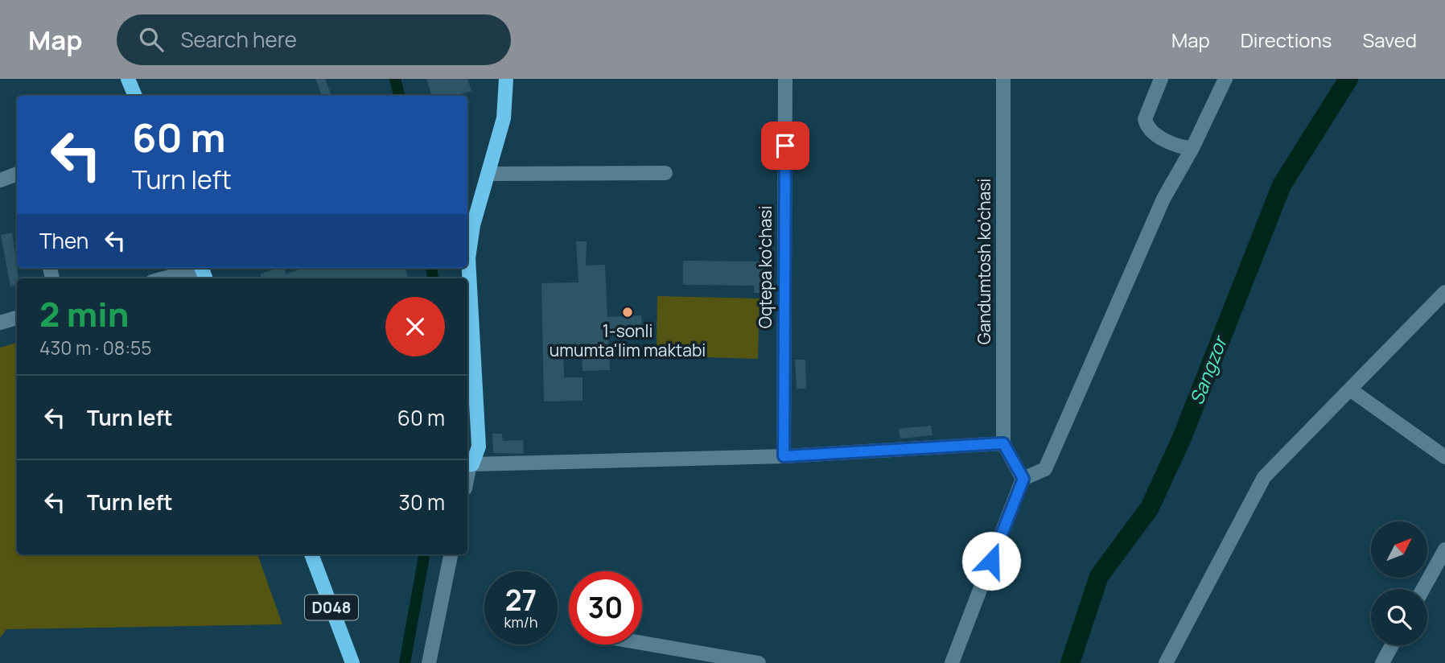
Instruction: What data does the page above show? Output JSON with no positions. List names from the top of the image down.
{
  "streets": {
    "main road": ["D048"],
    "street": ["Gandumtosh ko'chasi", "Oqtepa ko'chasi"]
  },
  "water": ["Sangzor"],
  "places": ["1-sonli umumta'lim maktabi"],
  "north": "top right",
  "page": {
    "header": "Map",
    "search": "Search here",
    "nav": ["Map", "Directions", "Saved"],
    "turn": ["60 m", "Turn left"],
    "then": "Then",
    "heading": ["2 min", "430 m · 08:55"],
    "list": [
      {
        "name": "Turn left",
        "value": "60 m"
      },
      {
        "name": "Turn left",
        "value": "30 m"
      }
    ],
    "speed": "27 km/h",
    "limit": "30"
  }
}
